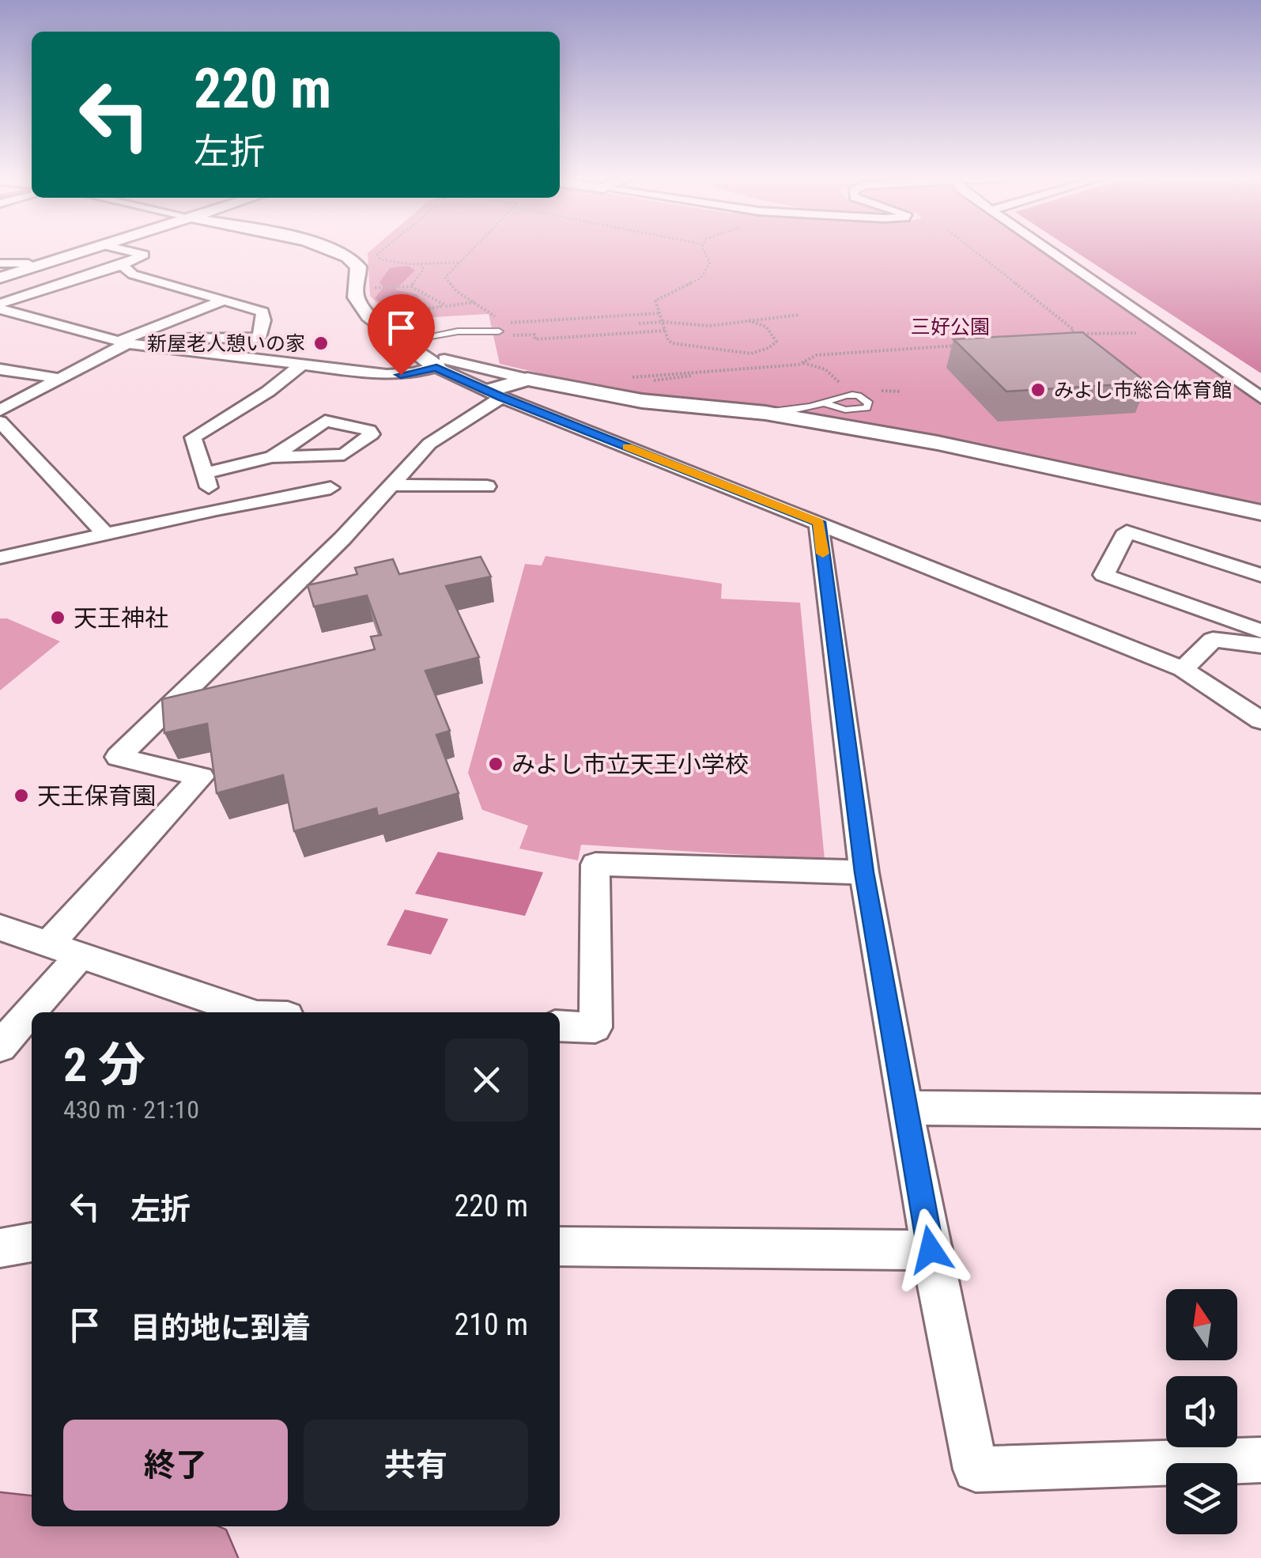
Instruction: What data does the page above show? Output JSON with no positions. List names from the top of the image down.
{
  "parks": ["三好公園"],
  "places": [
    "新屋老人憩いの家",
    "みよし市総合体育館",
    "天王神社",
    "みよし市立天王小学校",
    "天王保育園"
  ],
  "north": "top",
  "page": {
    "turn": ["220 m", "左折"],
    "heading": ["2 分", "430 m · 21:10"],
    "list": [
      {
        "name": "左折",
        "value": "220 m"
      },
      {
        "name": "目的地に到着",
        "value": "210 m"
      }
    ],
    "buttons": ["終了", "共有"]
  }
}
